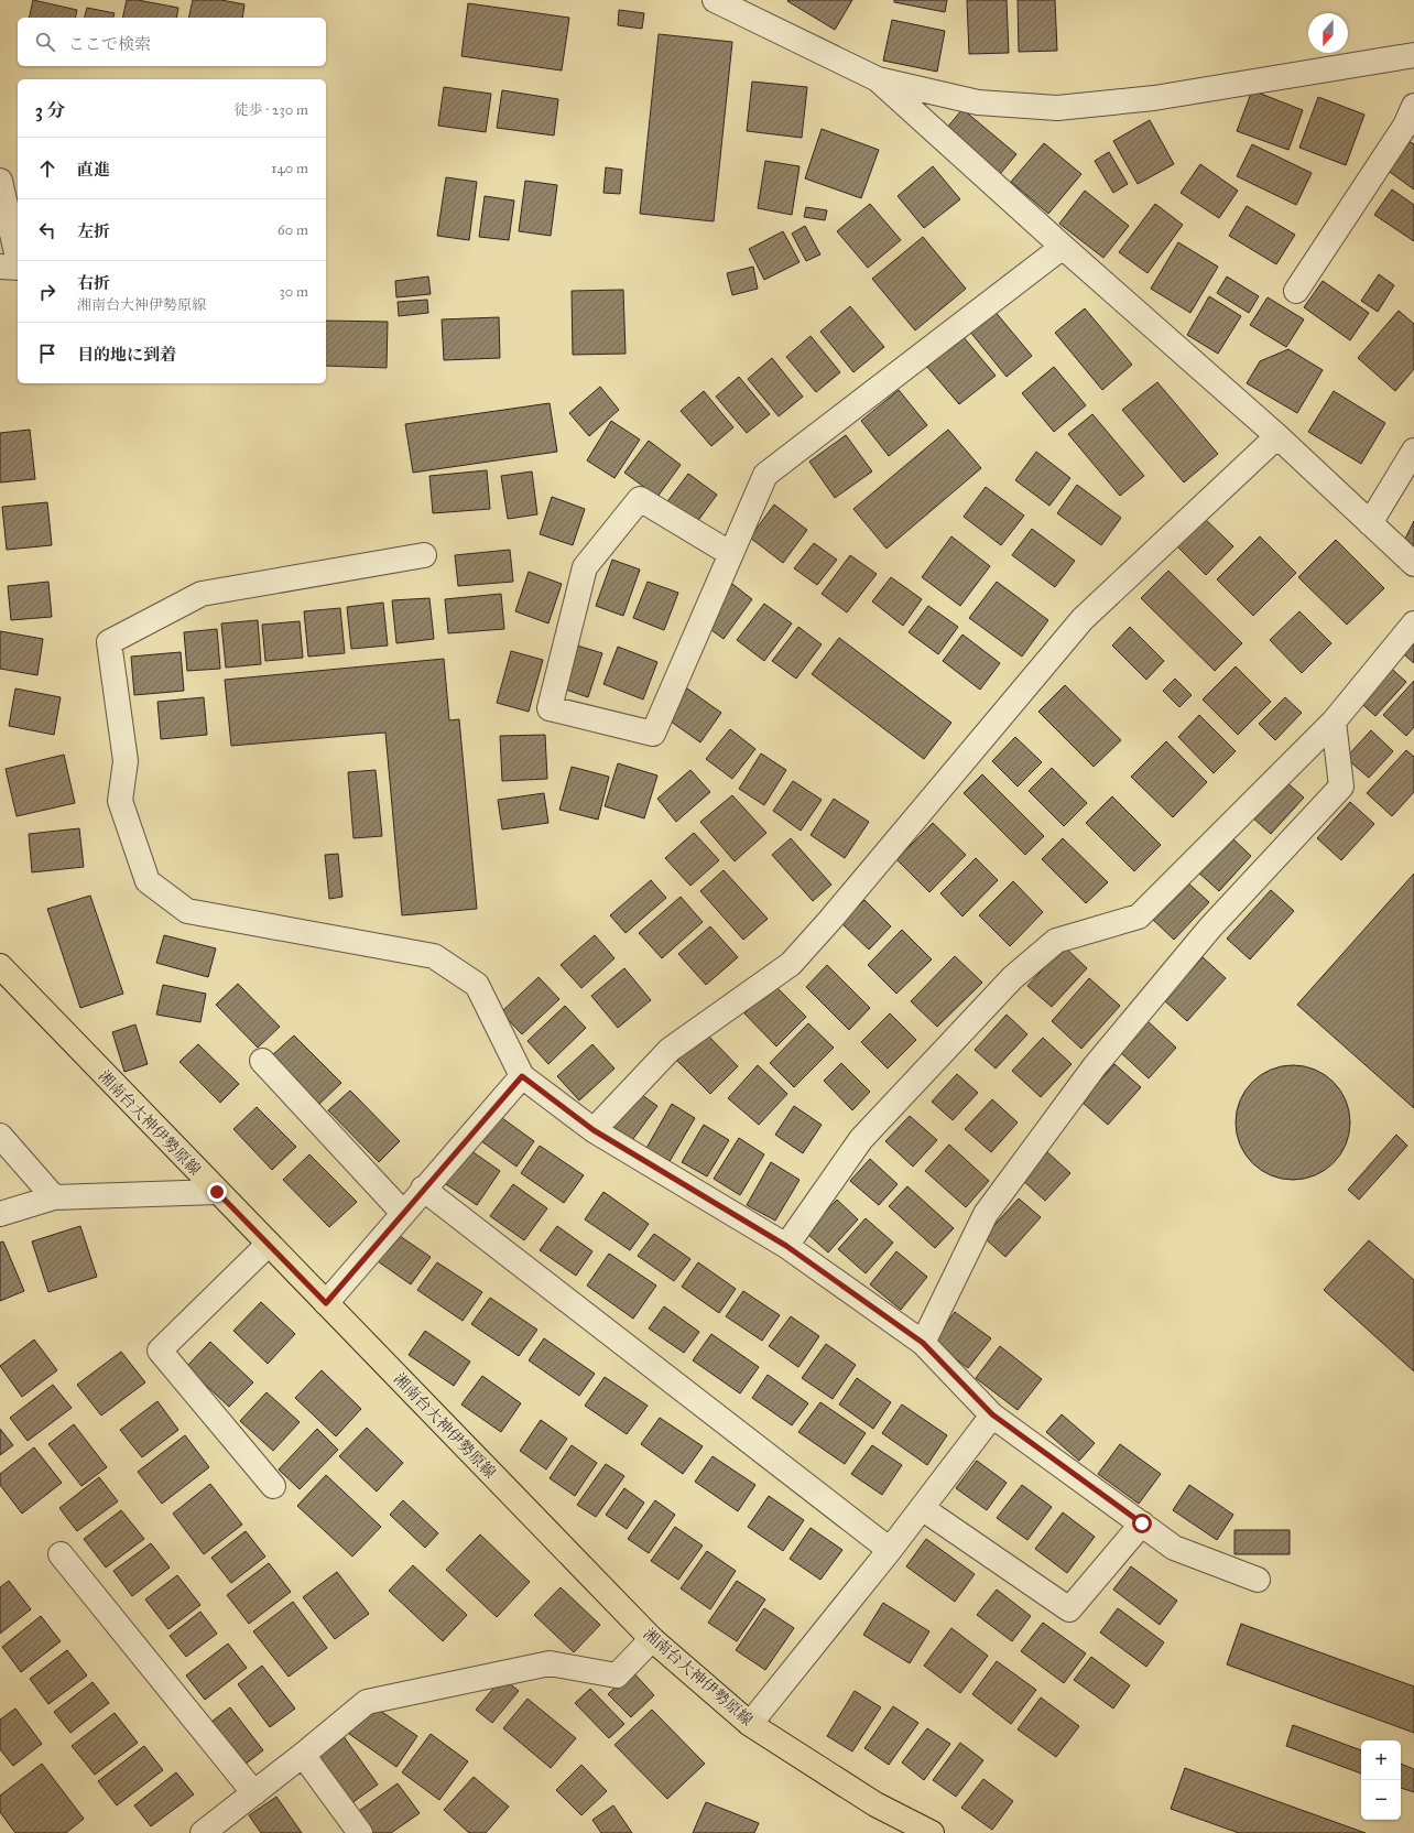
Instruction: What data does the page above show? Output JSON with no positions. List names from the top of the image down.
{
  "streets": {
    "main road": ["湘南台大神伊勢原線"]
  },
  "north": "bottom",
  "page": {
    "search": "ここで検索",
    "heading": ["3 分", "徒歩 · 230 m"],
    "list": [
      ["直進", "140 m"],
      ["左折", "60 m"],
      ["右折", "湘南台大神伊勢原線", "30 m"],
      "目的地に到着"
    ],
    "map_buttons": ["+", "−"]
  }
}
